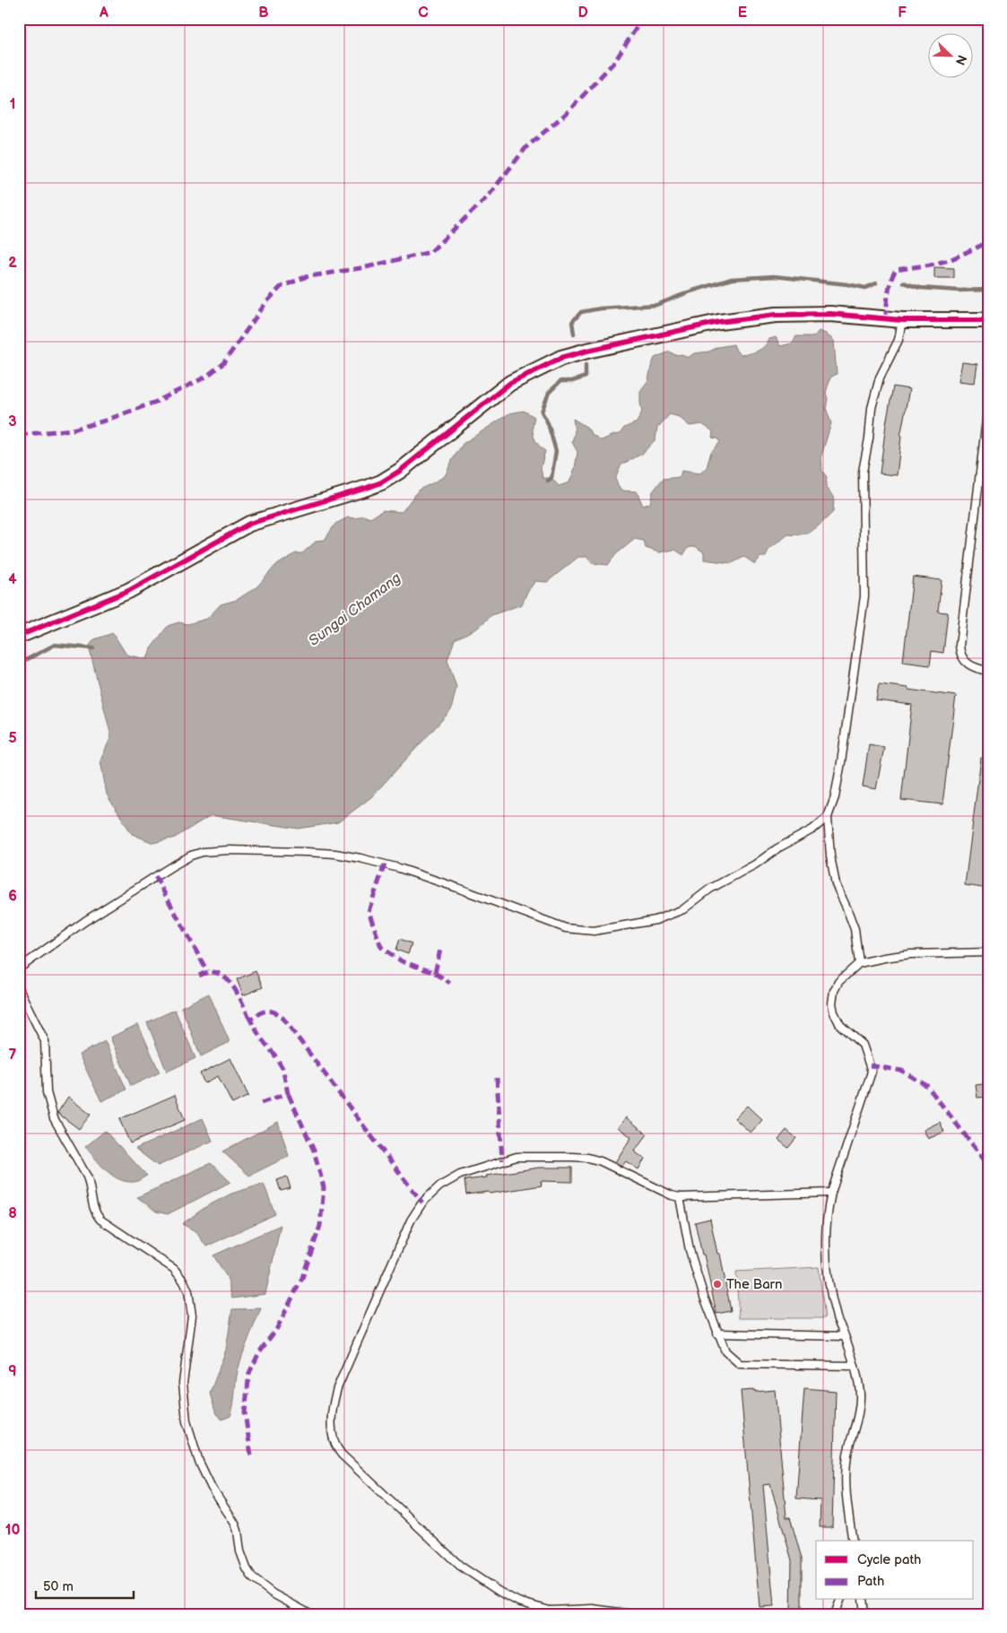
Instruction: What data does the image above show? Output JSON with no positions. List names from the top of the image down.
{
  "water": ["Sungai Chamang"],
  "places": ["The Barn"],
  "legend": ["Cycle path", "Path"],
  "scale_bar": "50 m",
  "north": "bottom right",
  "grid": {
    "columns": [
      "A",
      "B",
      "C",
      "D",
      "E",
      "F"
    ],
    "rows": [
      "1",
      "2",
      "3",
      "4",
      "5",
      "6",
      "7",
      "8",
      "9",
      "10"
    ]
  }
}
